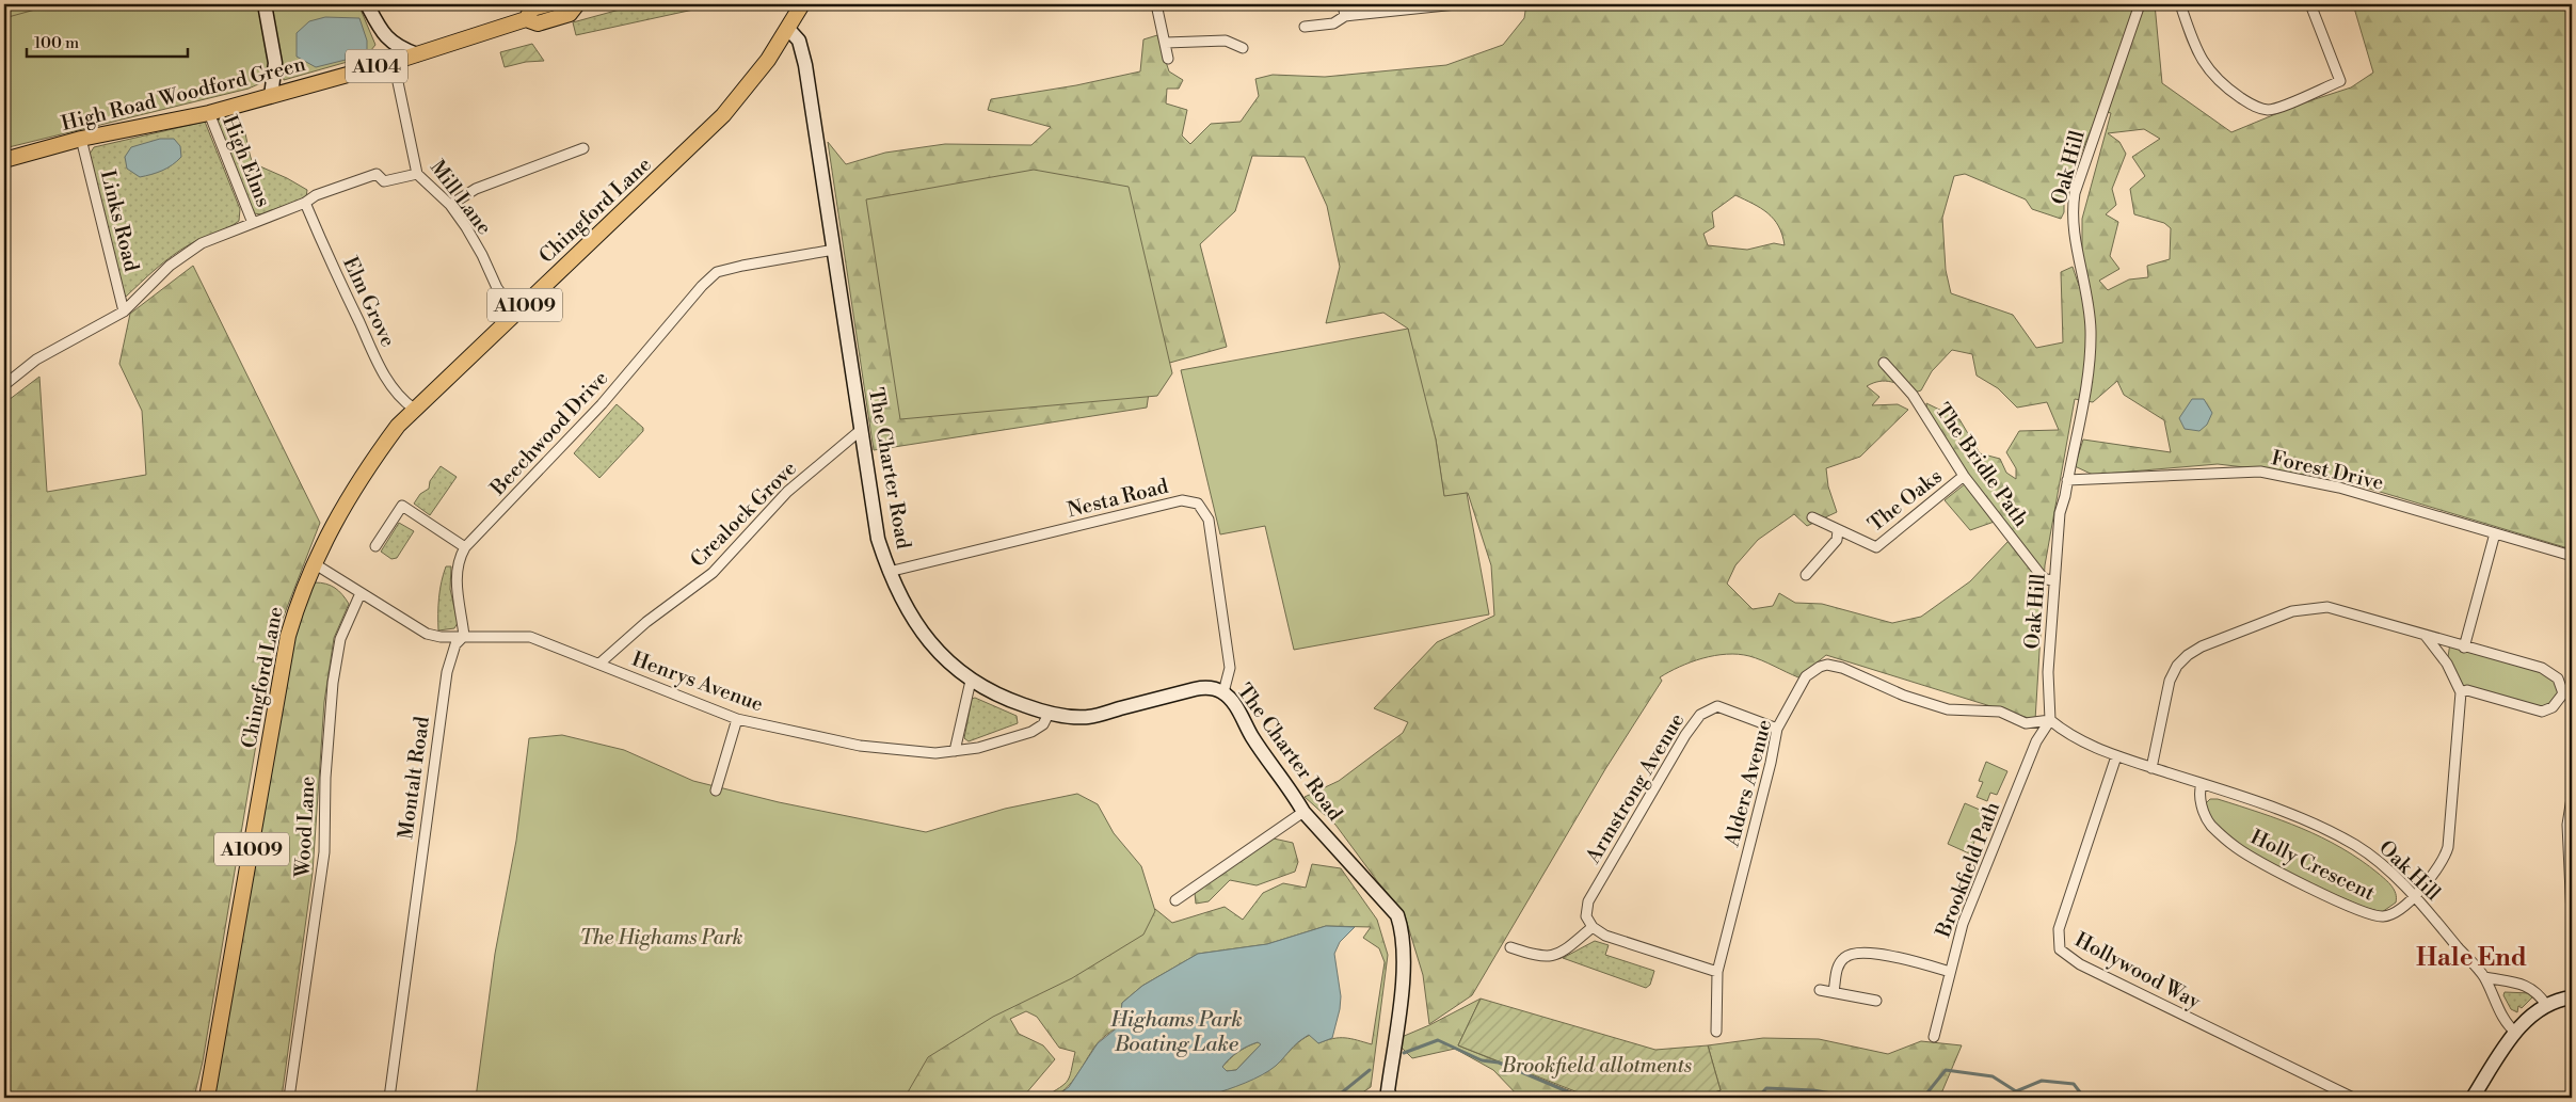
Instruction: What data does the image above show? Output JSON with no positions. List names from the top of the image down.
{
  "streets": {
    "main road": [
      "A104",
      "High Road Woodford Green",
      "Chingford Lane",
      "A1009"
    ],
    "street": [
      "High Elms",
      "Oak Hill",
      "Mill Lane",
      "Links Road",
      "Elm Grove",
      "Beechwood Drive",
      "The Bridle Path",
      "The Charter Road",
      "Forest Drive",
      "Nesta Road",
      "The Oaks",
      "Crealock Grove",
      "Henrys Avenue",
      "Montalt Road",
      "Alders Avenue",
      "Armstrong Avenue",
      "Wood Lane",
      "Holly Crescent",
      "Brookfield Path",
      "Hollywood Way"
    ]
  },
  "crossings": [
    ["High Road Woodford Green", "High Elms"],
    ["High Road Woodford Green", "Mill Lane"],
    ["High Road Woodford Green", "Links Road"],
    ["High Elms", "Mill Lane"],
    ["High Elms", "Links Road"],
    ["High Elms", "Elm Grove"],
    ["Oak Hill", "The Bridle Path"],
    ["Oak Hill", "Forest Drive"],
    ["Oak Hill", "Alders Avenue"],
    ["Oak Hill", "Holly Crescent"],
    ["Oak Hill", "Brookfield Path"],
    ["Oak Hill", "Hollywood Way"],
    ["Mill Lane", "Chingford Lane"],
    ["Chingford Lane", "Elm Grove"],
    ["Chingford Lane", "The Charter Road"],
    ["Beechwood Drive", "The Charter Road"],
    ["Beechwood Drive", "Henrys Avenue"],
    ["Beechwood Drive", "Montalt Road"],
    ["The Bridle Path", "The Oaks"],
    ["The Charter Road", "Nesta Road"],
    ["The Charter Road", "Crealock Grove"],
    ["The Charter Road", "Henrys Avenue"],
    ["Crealock Grove", "Henrys Avenue"],
    ["Henrys Avenue", "Montalt Road"],
    ["Alders Avenue", "Armstrong Avenue"],
    ["Alders Avenue", "Brookfield Path"]
  ],
  "districts": ["Hale End"],
  "water": ["Highams Park Boating Lake"],
  "parks": ["The Highams Park", "Brookfield allotments"],
  "scale_bar": "100 m"
}
